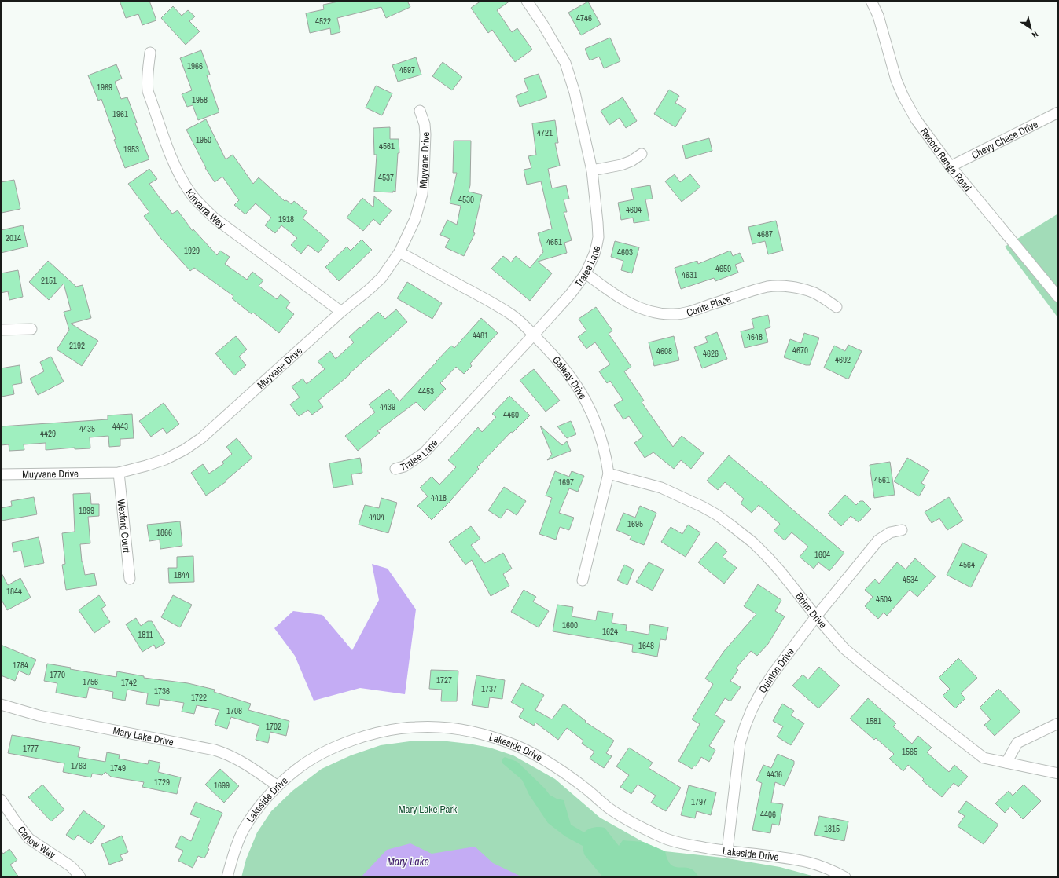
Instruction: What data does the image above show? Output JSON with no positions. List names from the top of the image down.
{
  "streets": {
    "street": [
      "Chevy Chase Drive",
      "Muyvane Drive",
      "Record Range Road",
      "Kinvarra Way",
      "Tralee Lane",
      "Corita Place",
      "Galway Drive",
      "Wexford Court",
      "Brinn Drive",
      "Quinton Drive",
      "Mary Lake Drive",
      "Lakeside Drive",
      "Carlow Way"
    ]
  },
  "crossings": [
    ["Chevy Chase Drive", "Record Range Road"],
    ["Muyvane Drive", "Kinvarra Way"],
    ["Muyvane Drive", "Galway Drive"],
    ["Muyvane Drive", "Wexford Court"],
    ["Tralee Lane", "Corita Place"],
    ["Tralee Lane", "Galway Drive"],
    ["Galway Drive", "Brinn Drive"],
    ["Brinn Drive", "Quinton Drive"],
    ["Quinton Drive", "Lakeside Drive"],
    ["Mary Lake Drive", "Lakeside Drive"]
  ],
  "water": ["Mary Lake"],
  "parks": ["Mary Lake Park"],
  "house_numbers": [
    "4746",
    "4522",
    "1966",
    "4597",
    "1969",
    "1958",
    "1961",
    "4721",
    "1950",
    "4561",
    "1953",
    "4537",
    "4530",
    "4604",
    "1918",
    "4687",
    "2014",
    "4651",
    "1929",
    "4603",
    "4659",
    "4631",
    "2151",
    "4481",
    "4648",
    "2192",
    "4670",
    "4608",
    "4626",
    "4692",
    "4453",
    "4439",
    "4460",
    "4443",
    "4435",
    "4429",
    "4561",
    "1697",
    "4418",
    "1899",
    "4404",
    "1695",
    "1866",
    "1604",
    "4564",
    "1844",
    "4534",
    "1844",
    "4504",
    "1600",
    "1624",
    "1811",
    "1648",
    "1784",
    "1770",
    "1727",
    "1756",
    "1742",
    "1737",
    "1736",
    "1722",
    "1708",
    "1581",
    "1702",
    "1777",
    "1565",
    "1763",
    "1749",
    "4436",
    "1729",
    "1699",
    "1797",
    "4406",
    "1815"
  ],
  "north": "bottom right"
}
